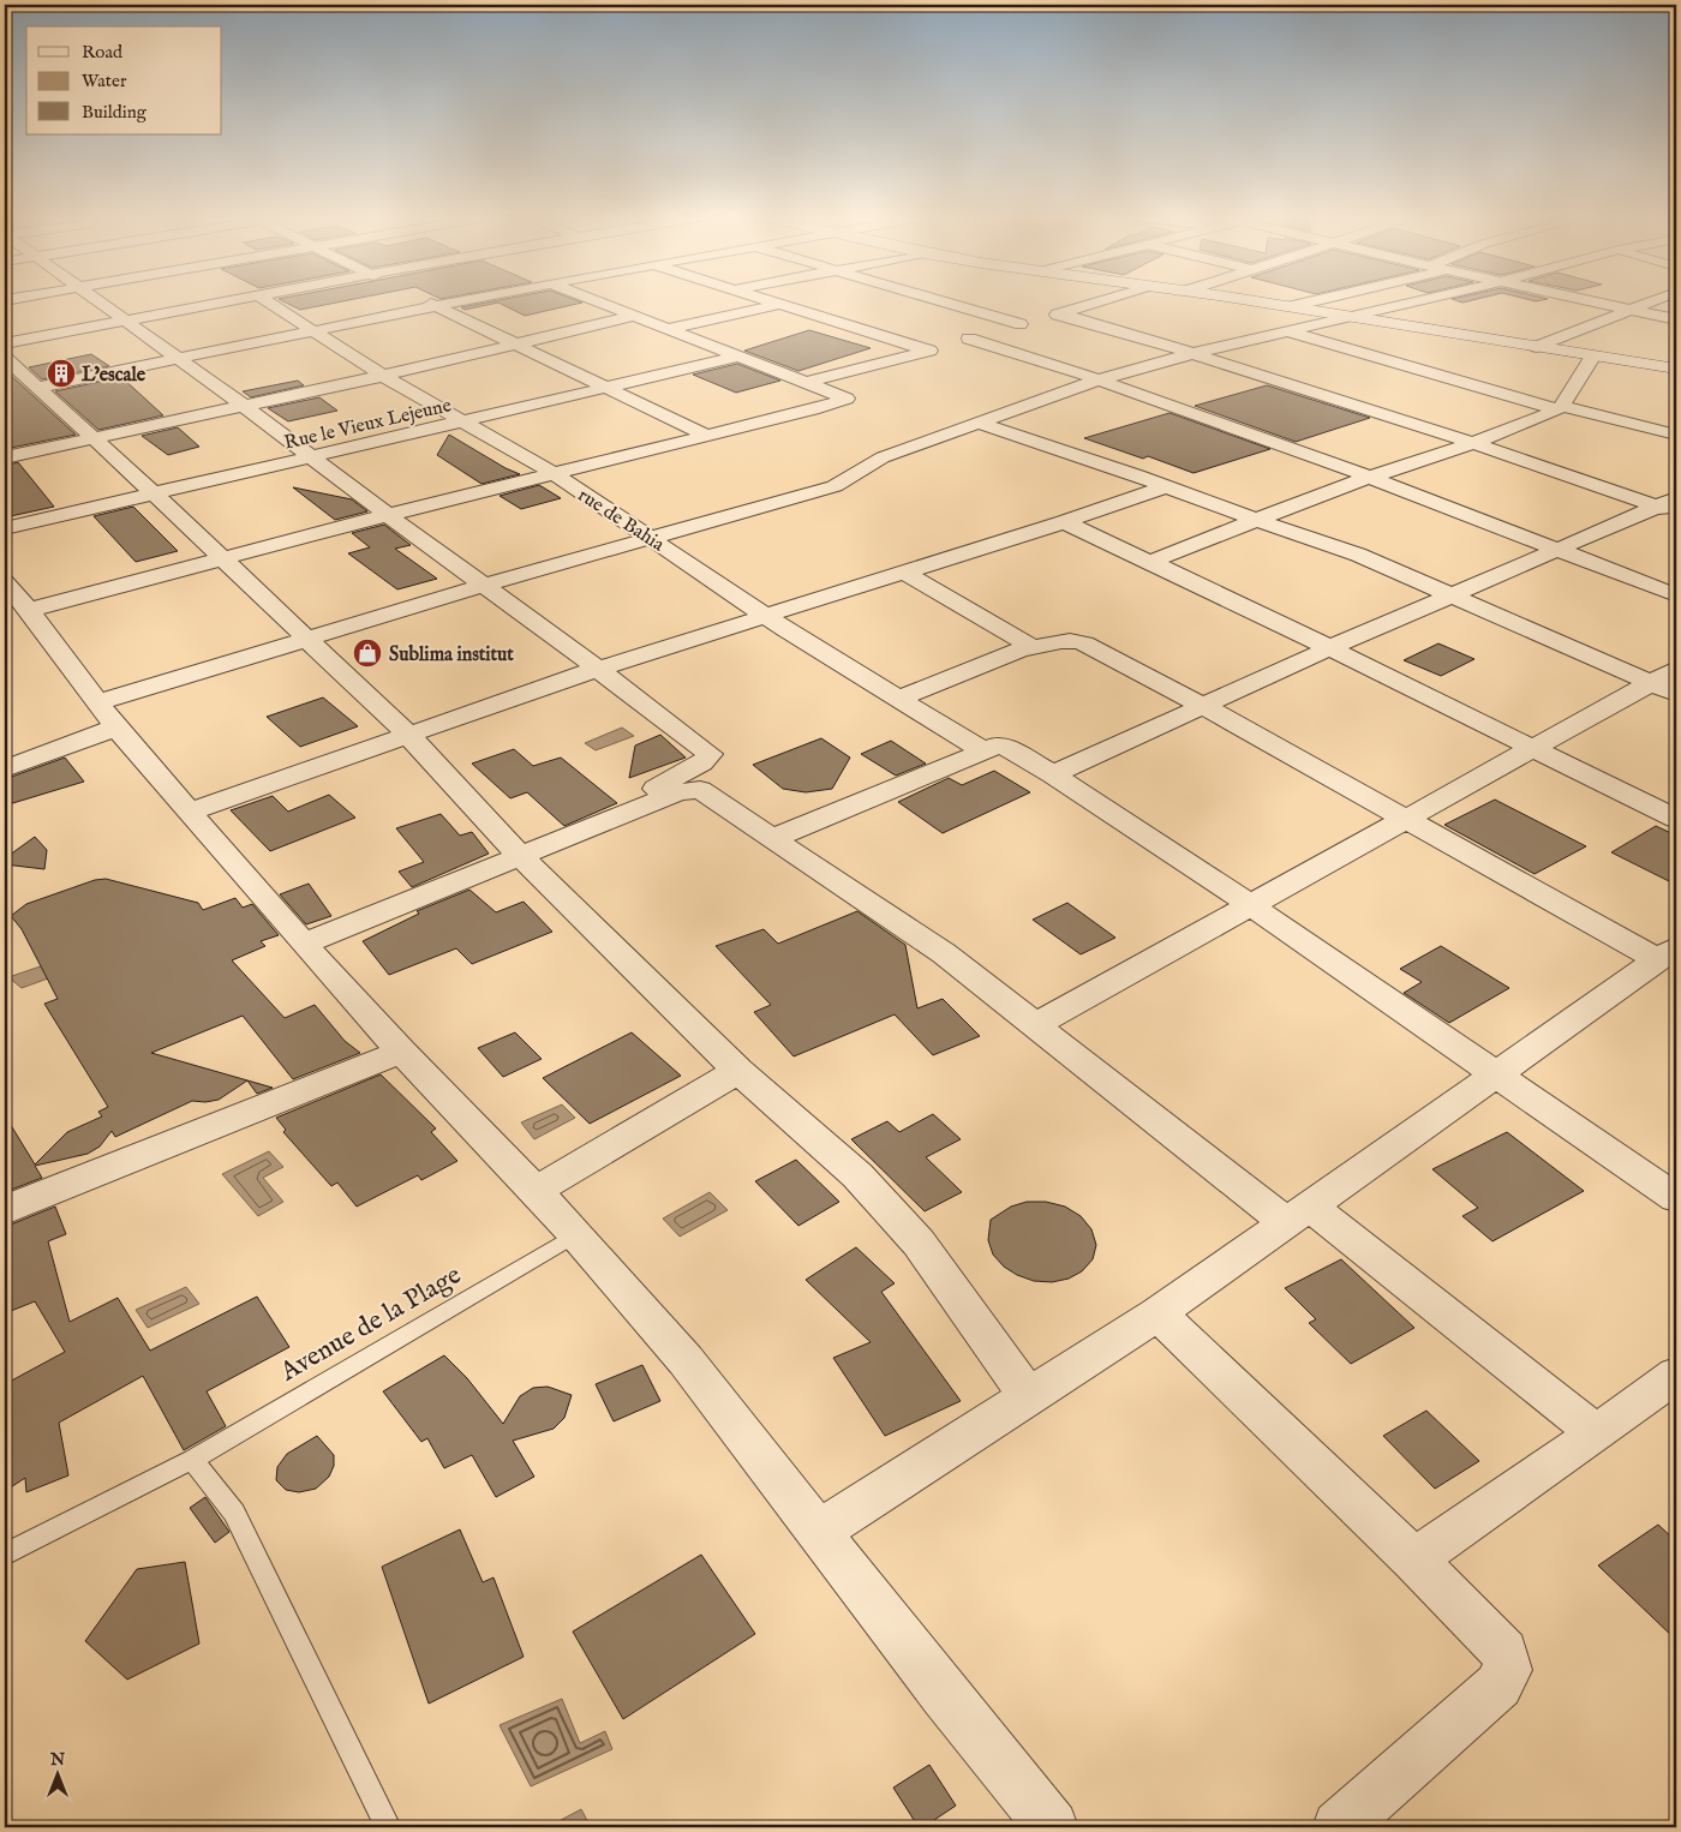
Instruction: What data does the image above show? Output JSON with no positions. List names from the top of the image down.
{
  "streets": {
    "street": ["Rue le Vieux Lejeune", "rue de Bahia"],
    "lane": ["Avenue de la Plage"]
  },
  "crossings": [
    ["Rue le Vieux Lejeune", "rue de Bahia"]
  ],
  "places": {
    "building": ["L’escale"],
    "shop": ["Sublima institut"]
  },
  "legend": ["Road", "Water", "Building"],
  "north": "top"
}
